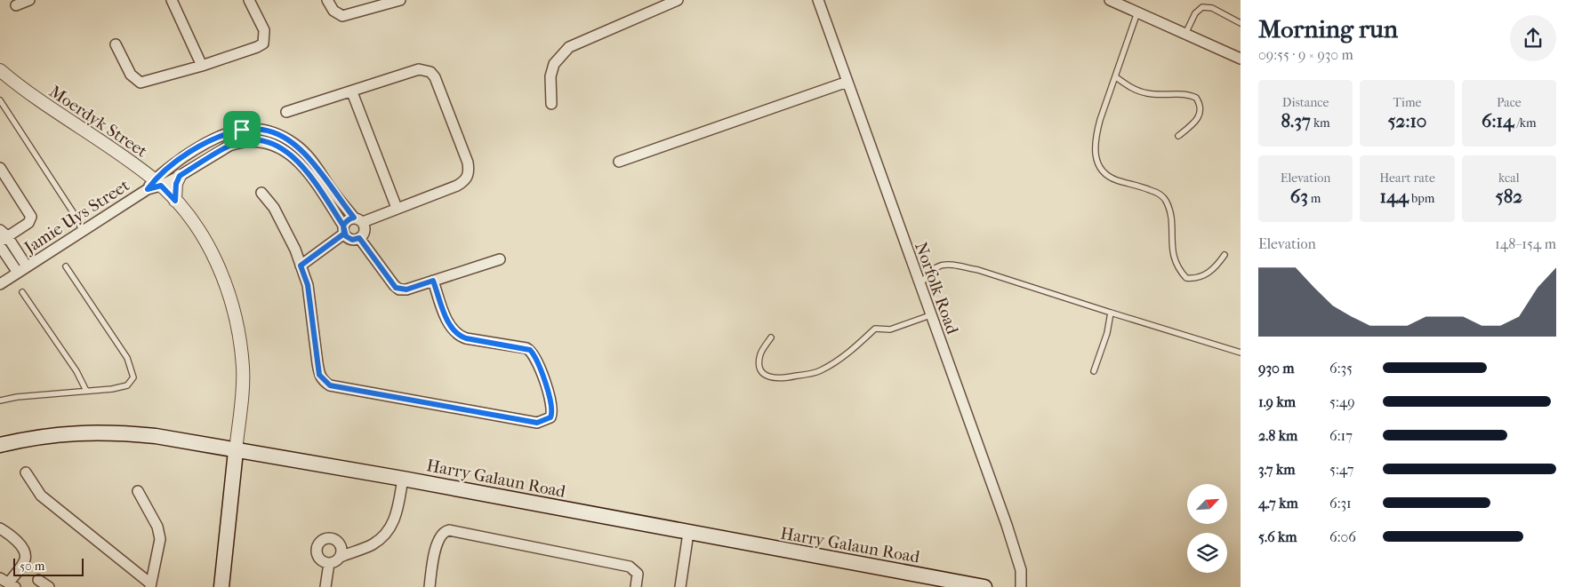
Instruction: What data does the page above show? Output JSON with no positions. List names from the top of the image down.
{
  "streets": {
    "main road": ["Harry Galaun Road"],
    "street": ["Moerdyk Street", "Jamie Uys Street", "Norfolk Road"]
  },
  "crossings": [
    ["Moerdyk Street", "Jamie Uys Street"],
    ["Moerdyk Street", "Harry Galaun Road"]
  ],
  "scale_bar": "50 m",
  "north": "top right",
  "page": {
    "heading": ["Morning run", "09:55 · 9 × 930 m"],
    "stats": [
      ["Distance", "8.37 km"],
      ["Time", "52:10"],
      ["Pace", "6:14 /km"],
      ["Elevation", "63 m"],
      ["Heart rate", "144 bpm"],
      ["kcal", "582"]
    ],
    "chart": ["Elevation", "148–154 m"],
    "list": [
      {
        "name": "930 m",
        "note": "6:35"
      },
      {
        "name": "1.9 km",
        "note": "5:49"
      },
      {
        "name": "2.8 km",
        "note": "6:17"
      },
      {
        "name": "3.7 km",
        "note": "5:47"
      },
      {
        "name": "4.7 km",
        "note": "6:31"
      },
      {
        "name": "5.6 km",
        "note": "6:06"
      }
    ],
    "scale": "50 m"
  }
}
